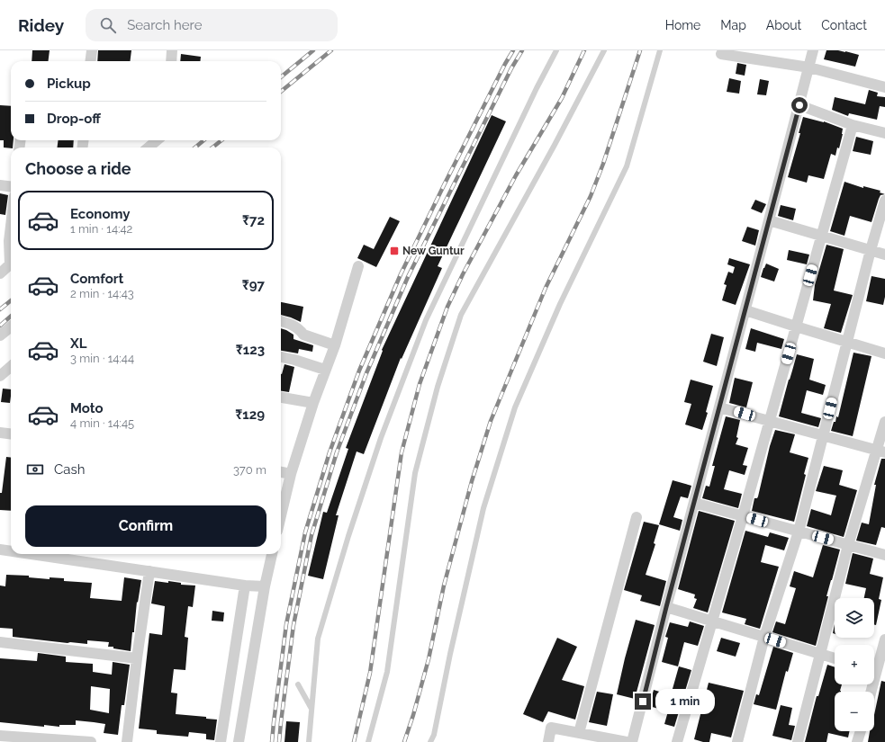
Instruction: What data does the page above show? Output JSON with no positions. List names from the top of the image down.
{
  "places": {
    "transit": ["New Guntur"]
  },
  "page": {
    "header": "Ridey",
    "search": "Search here",
    "nav": [
      "Home",
      "Map",
      "About",
      "Contact"
    ],
    "banner": ["Pickup", "Drop-off"],
    "heading": "Choose a ride",
    "list": [
      {
        "name": "Economy",
        "note": "1 min · 14:42",
        "value": "₹72"
      },
      {
        "name": "Comfort",
        "note": "2 min · 14:43",
        "value": "₹97"
      },
      {
        "name": "XL",
        "note": "3 min · 14:44",
        "value": "₹123"
      },
      {
        "name": "Moto",
        "note": "4 min · 14:45",
        "value": "₹129"
      }
    ],
    "pay": ["Cash", "370 m"],
    "buttons": "Confirm",
    "map_buttons": ["+", "−"],
    "bubble": "1 min"
  }
}
